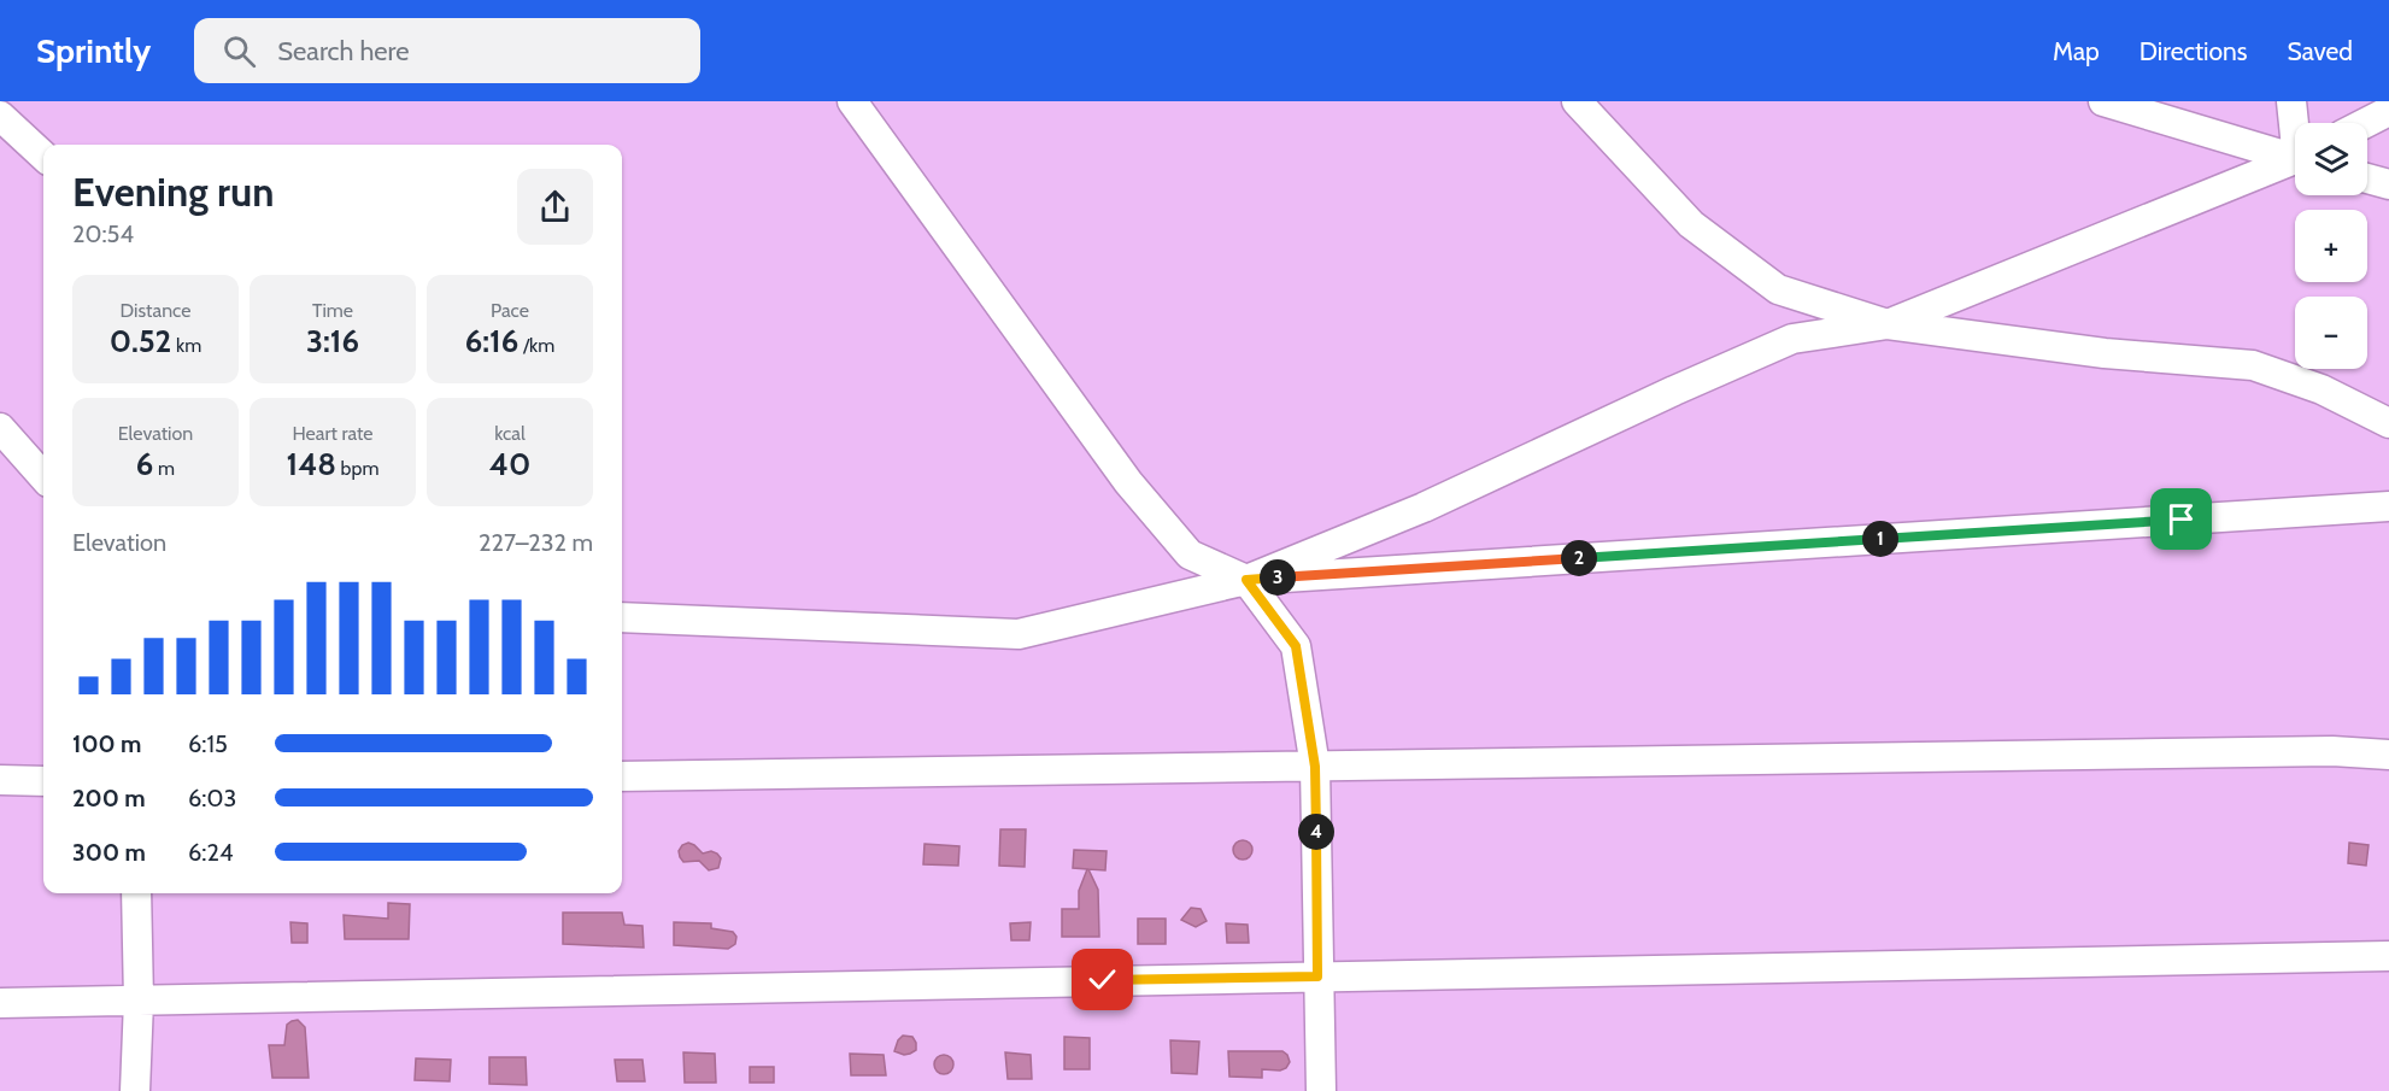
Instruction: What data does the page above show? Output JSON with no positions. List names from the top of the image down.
{
  "page": {
    "header": "Sprintly",
    "search": "Search here",
    "nav": ["Map", "Directions", "Saved"],
    "map_buttons": ["+", "−"],
    "heading": ["Evening run", "20:54"],
    "stats": [
      ["Distance", "0.52 km"],
      ["Time", "3:16"],
      ["Pace", "6:16 /km"],
      ["Elevation", "6 m"],
      ["Heart rate", "148 bpm"],
      ["kcal", "40"]
    ],
    "chart": ["Elevation", "227–232 m"],
    "pins": [
      "1",
      "2",
      "3",
      "4"
    ],
    "list": [
      {
        "name": "100 m",
        "note": "6:15"
      },
      {
        "name": "200 m",
        "note": "6:03"
      },
      {
        "name": "300 m",
        "note": "6:24"
      }
    ]
  }
}
